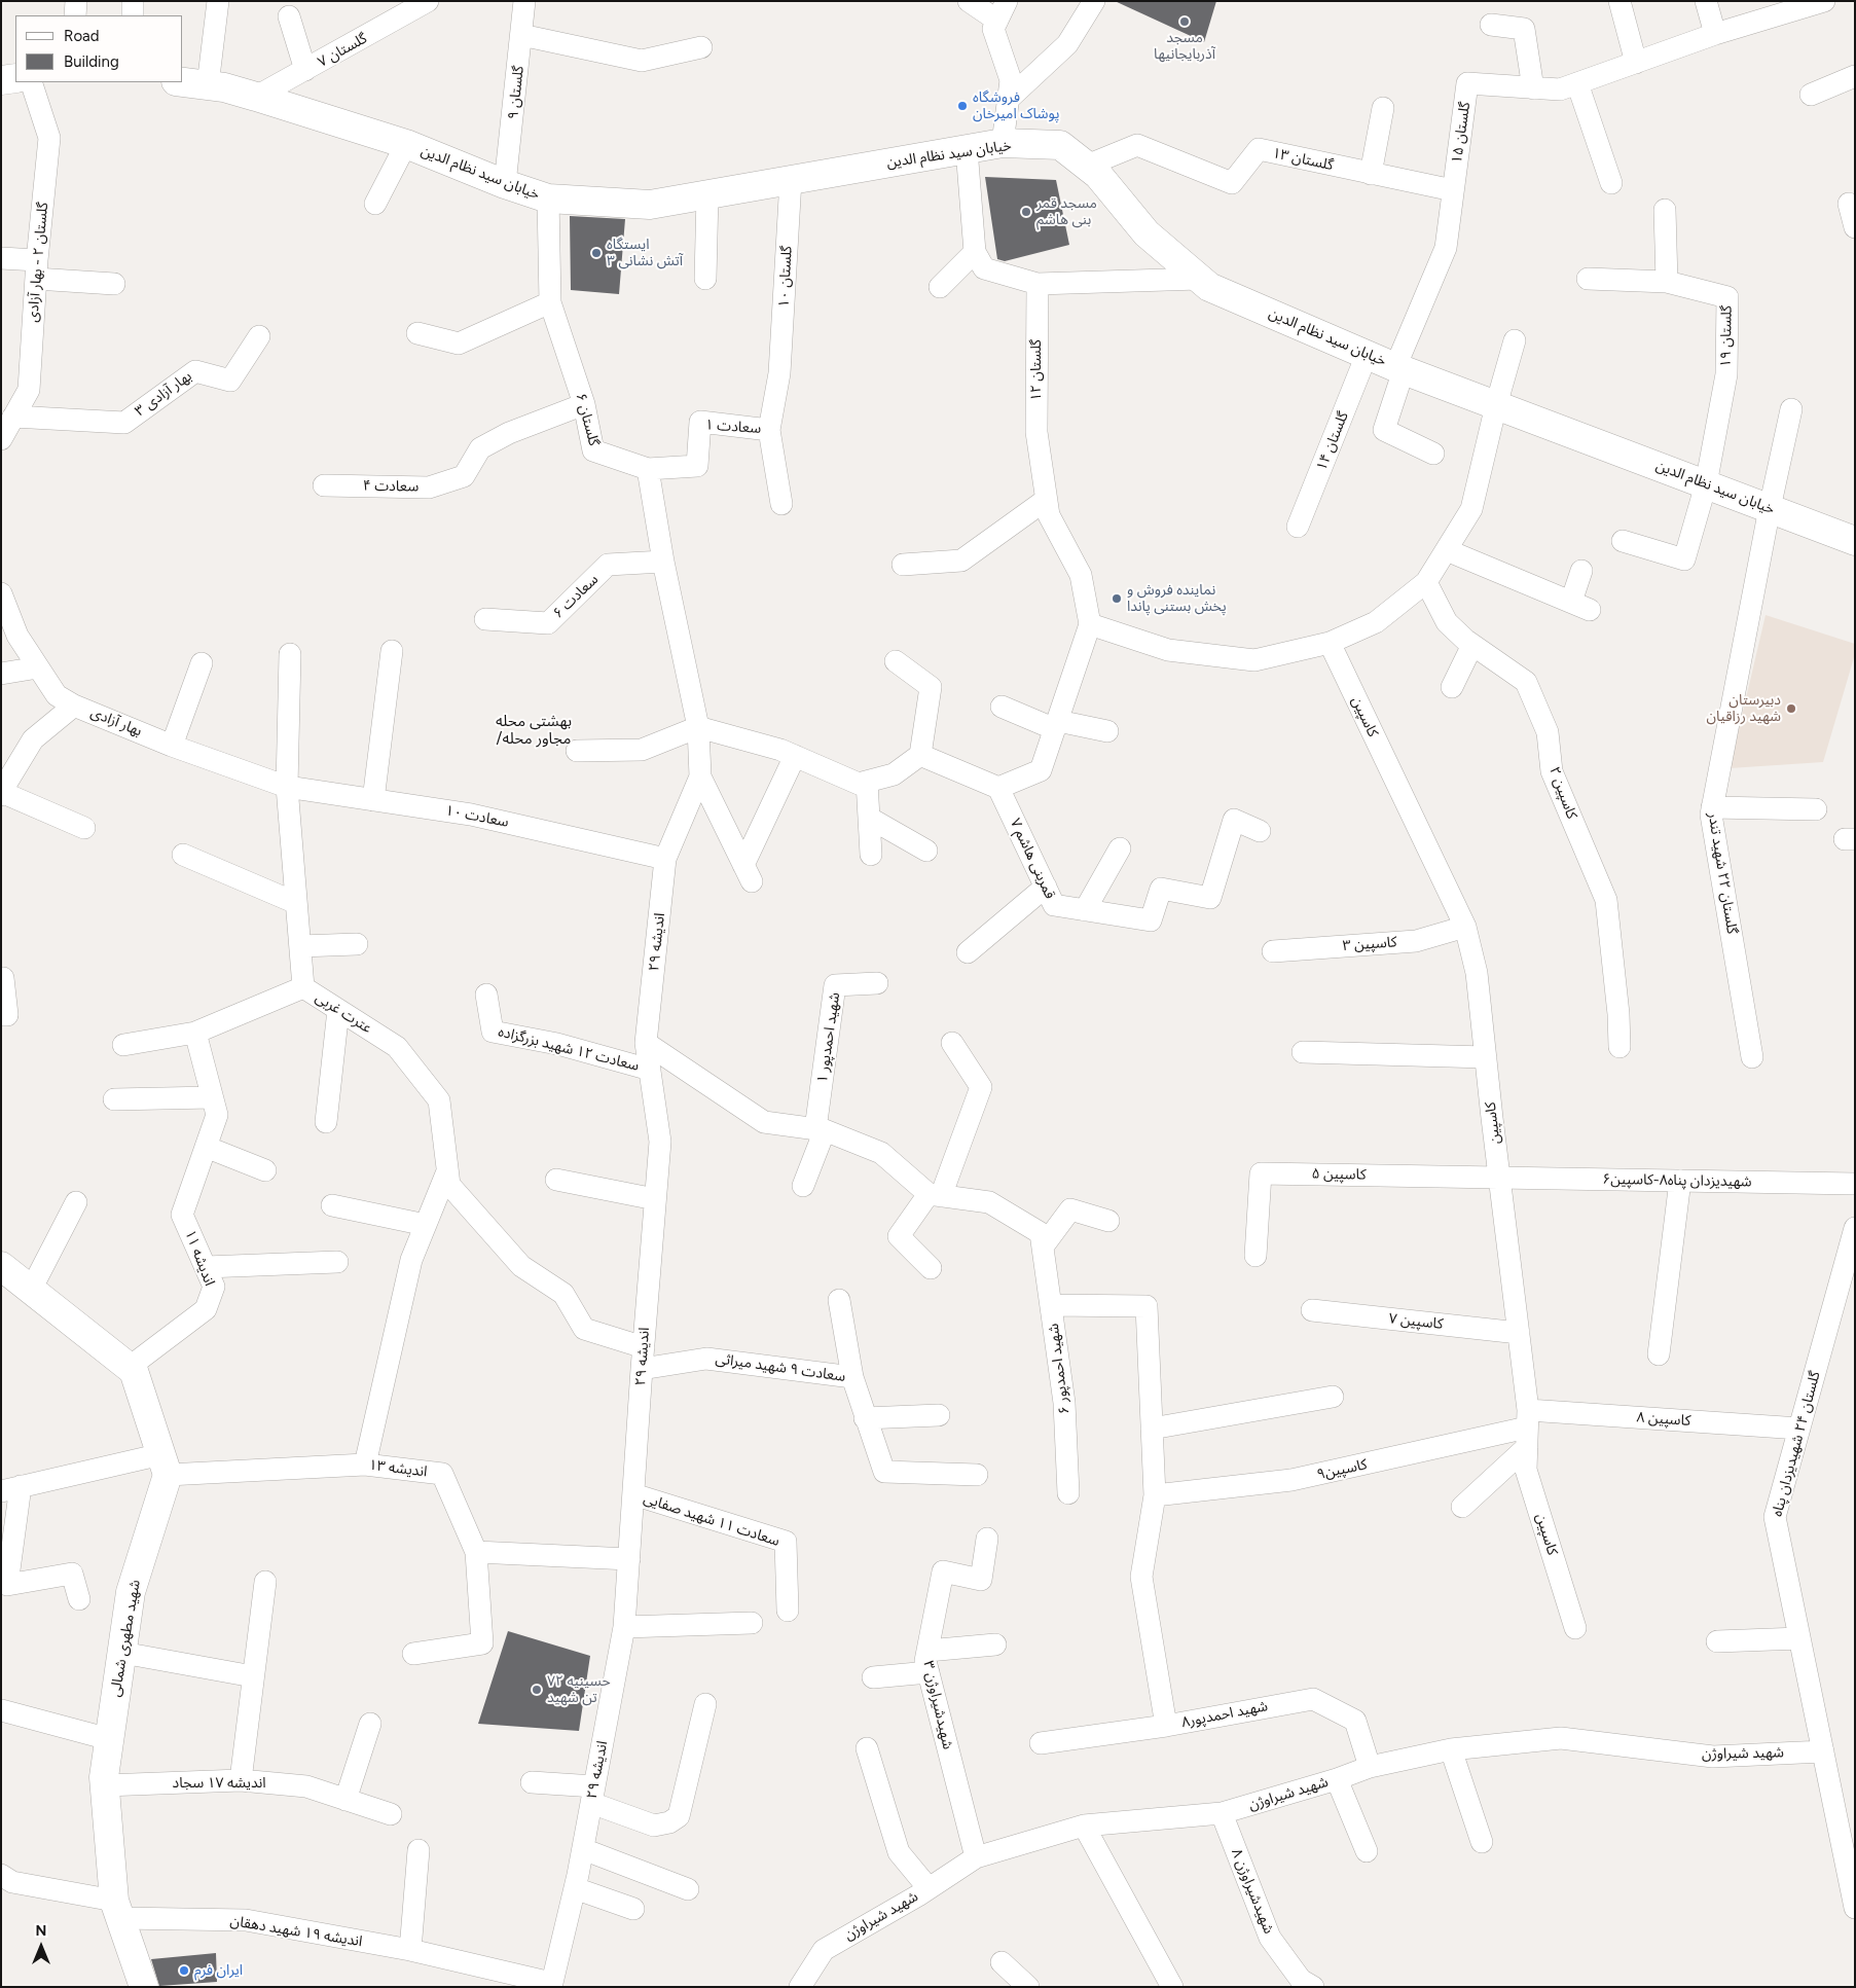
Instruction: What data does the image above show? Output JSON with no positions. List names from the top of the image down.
{
  "streets": {
    "main road": ["خیابان سید نظام الدین", "شهید مطهری شمالی"],
    "street": [
      "گلستان ۷",
      "گلستان ۹",
      "گلستان ۱۵",
      "گلستان ۱۳",
      "گلستان ۲ - بهار آزادی",
      "گلستان ۱۰",
      "گلستان ۱۹",
      "گلستان ۱۲",
      "بهار آزادی ۳",
      "گلستان ۶",
      "سعادت ۱",
      "گلستان ۱۴",
      "سعادت ۴",
      "سعادت ۶",
      "کاسپین",
      "بهار آزادی",
      "کاسپین ۲",
      "سعادت ۱۰",
      "قمربنی هاشم ۷",
      "گلستان ۲۲ شهید تندر",
      "اندیشه ۲۹",
      "کاسپین ۳",
      "عترت غربی",
      "شهید احمدپور ۱",
      "سعادت ۱۲ شهید بزرگزاده",
      "کاسپین ۵",
      "شهیدیزدان پناه۸-کاسپین۶",
      "اندیشه ۱۱",
      "کاسپین ۷",
      "سعادت ۹ شهید میراثی",
      "شهید احمدپور ۶",
      "کاسپین ۸",
      "گلستان ۲۴ شهیدیزدان پناه",
      "اندیشه ۱۳",
      "کاسپین۹",
      "سعادت ۱۱ شهید صفایی",
      "شهیدشیراوژن ۳",
      "شهید احمدپور۸",
      "شهید شیراوژن",
      "اندیشه ۱۷ سجاد",
      "شهیدشیراوژن ۸",
      "اندیشه ۱۹ شهید دهقان"
    ]
  },
  "crossings": [
    ["گلستان ۷", "خیابان سید نظام الدین"],
    ["گلستان ۹", "خیابان سید نظام الدین"],
    ["گلستان ۱۵", "خیابان سید نظام الدین"],
    ["گلستان ۱۵", "گلستان ۱۳"],
    ["خیابان سید نظام الدین", "گلستان ۱۳"],
    ["خیابان سید نظام الدین", "گلستان ۱۰"],
    ["خیابان سید نظام الدین", "گلستان ۱۹"],
    ["خیابان سید نظام الدین", "گلستان ۶"],
    ["خیابان سید نظام الدین", "گلستان ۱۴"],
    ["خیابان سید نظام الدین", "گلستان ۲۲ شهید تندر"],
    ["گلستان ۲ - بهار آزادی", "بهار آزادی ۳"],
    ["گلستان ۱۰", "سعادت ۱"],
    ["گلستان ۶", "سعادت ۱"],
    ["گلستان ۶", "سعادت ۴"],
    ["کاسپین", "کاسپین ۳"],
    ["کاسپین", "کاسپین ۵"],
    ["کاسپین", "شهیدیزدان پناه۸-کاسپین۶"],
    ["کاسپین", "کاسپین ۷"],
    ["کاسپین", "کاسپین ۸"],
    ["کاسپین", "کاسپین۹"],
    ["بهار آزادی", "سعادت ۱۰"],
    ["بهار آزادی", "عترت غربی"],
    ["سعادت ۱۰", "اندیشه ۲۹"],
    ["سعادت ۱۰", "عترت غربی"],
    ["اندیشه ۲۹", "سعادت ۱۲ شهید بزرگزاده"],
    ["اندیشه ۲۹", "سعادت ۹ شهید میراثی"],
    ["اندیشه ۲۹", "سعادت ۱۱ شهید صفایی"],
    ["اندیشه ۲۹", "اندیشه ۱۹ شهید دهقان"],
    ["کاسپین ۵", "شهیدیزدان پناه۸-کاسپین۶"],
    ["کاسپین ۸", "گلستان ۲۴ شهیدیزدان پناه"],
    ["کاسپین ۸", "کاسپین۹"],
    ["گلستان ۲۴ شهیدیزدان پناه", "شهید شیراوژن"],
    ["اندیشه ۱۳", "شهید مطهری شمالی"],
    ["شهید مطهری شمالی", "اندیشه ۱۷ سجاد"],
    ["شهید مطهری شمالی", "اندیشه ۱۹ شهید دهقان"],
    ["شهیدشیراوژن ۳", "شهید شیراوژن"],
    ["شهید احمدپور۸", "شهید شیراوژن"],
    ["شهید شیراوژن", "شهیدشیراوژن ۸"]
  ],
  "districts": ["بهشتی محله /مجاور محله"],
  "places": [
    "مسجد آذربایجانیها",
    "فروشگاه پوشاک امیرخان",
    "مسجد قمر بنی هاشم",
    "ایستگاه آتش نشانی ۳",
    "نماینده فروش و پخش بستنی پاندا",
    "دبیرستان شهید رزاقیان",
    "حسینیه ۷۲ تن شهید",
    "ایران فرم"
  ],
  "legend": ["Road", "Building"],
  "north": "top"
}
